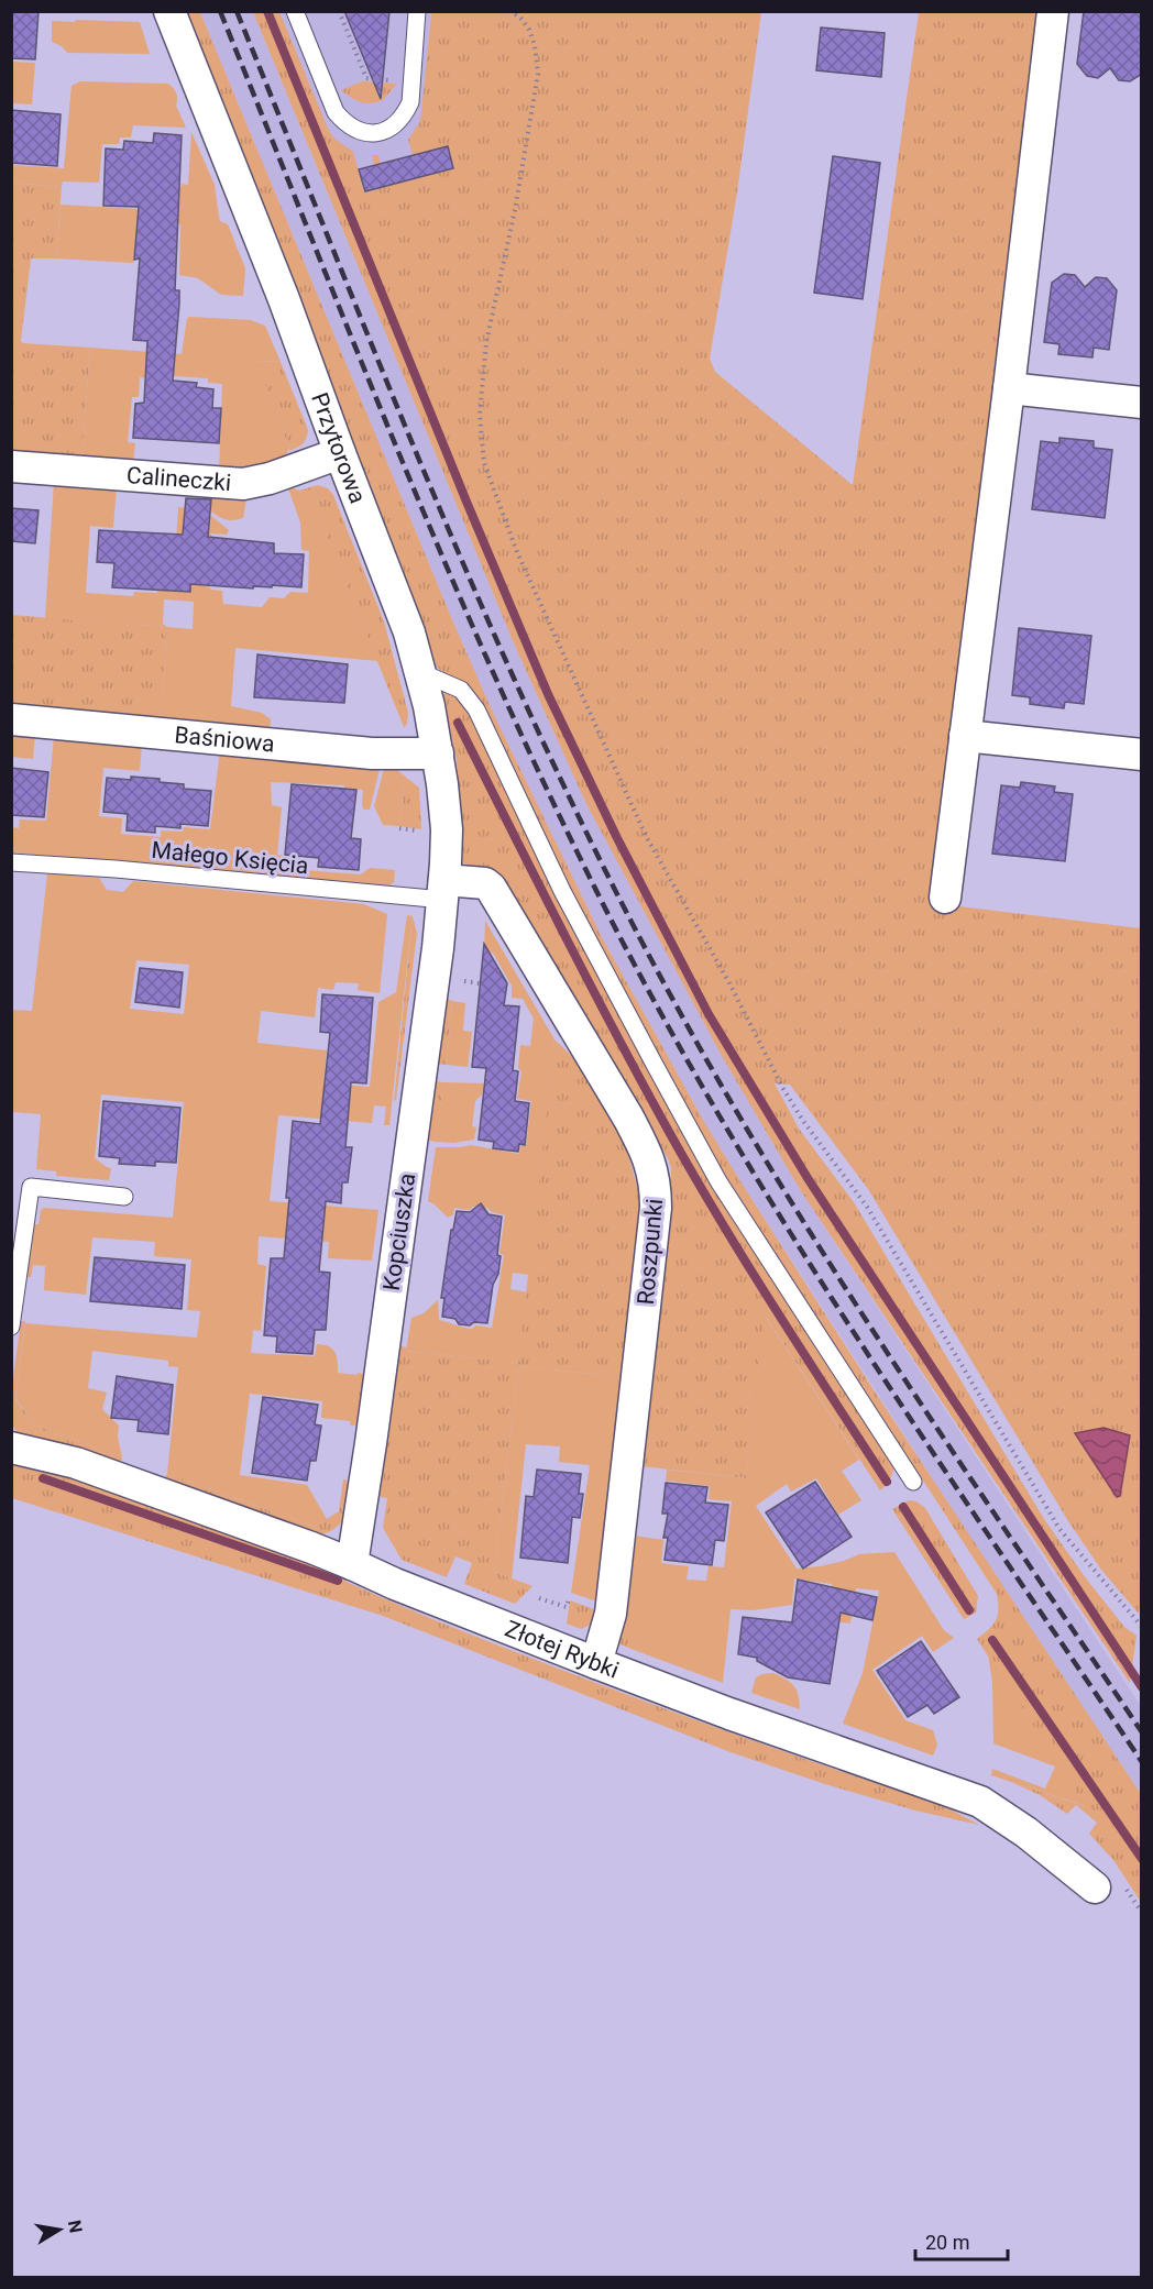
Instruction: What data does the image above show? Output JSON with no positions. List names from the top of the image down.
{
  "streets": {
    "street": [
      "Przytorowa",
      "Calineczki",
      "Baśniowa",
      "Kopciuszka",
      "Roszpunki",
      "Złotej Rybki"
    ],
    "lane": ["Małego Księcia"]
  },
  "crossings": [
    ["Przytorowa", "Calineczki"],
    ["Przytorowa", "Baśniowa"],
    ["Przytorowa", "Małego Księcia"],
    ["Przytorowa", "Kopciuszka"],
    ["Przytorowa", "Roszpunki"],
    ["Małego Księcia", "Kopciuszka"],
    ["Małego Księcia", "Roszpunki"],
    ["Kopciuszka", "Roszpunki"],
    ["Kopciuszka", "Złotej Rybki"],
    ["Roszpunki", "Złotej Rybki"]
  ],
  "scale_bar": "20 m",
  "north": "right"
}
